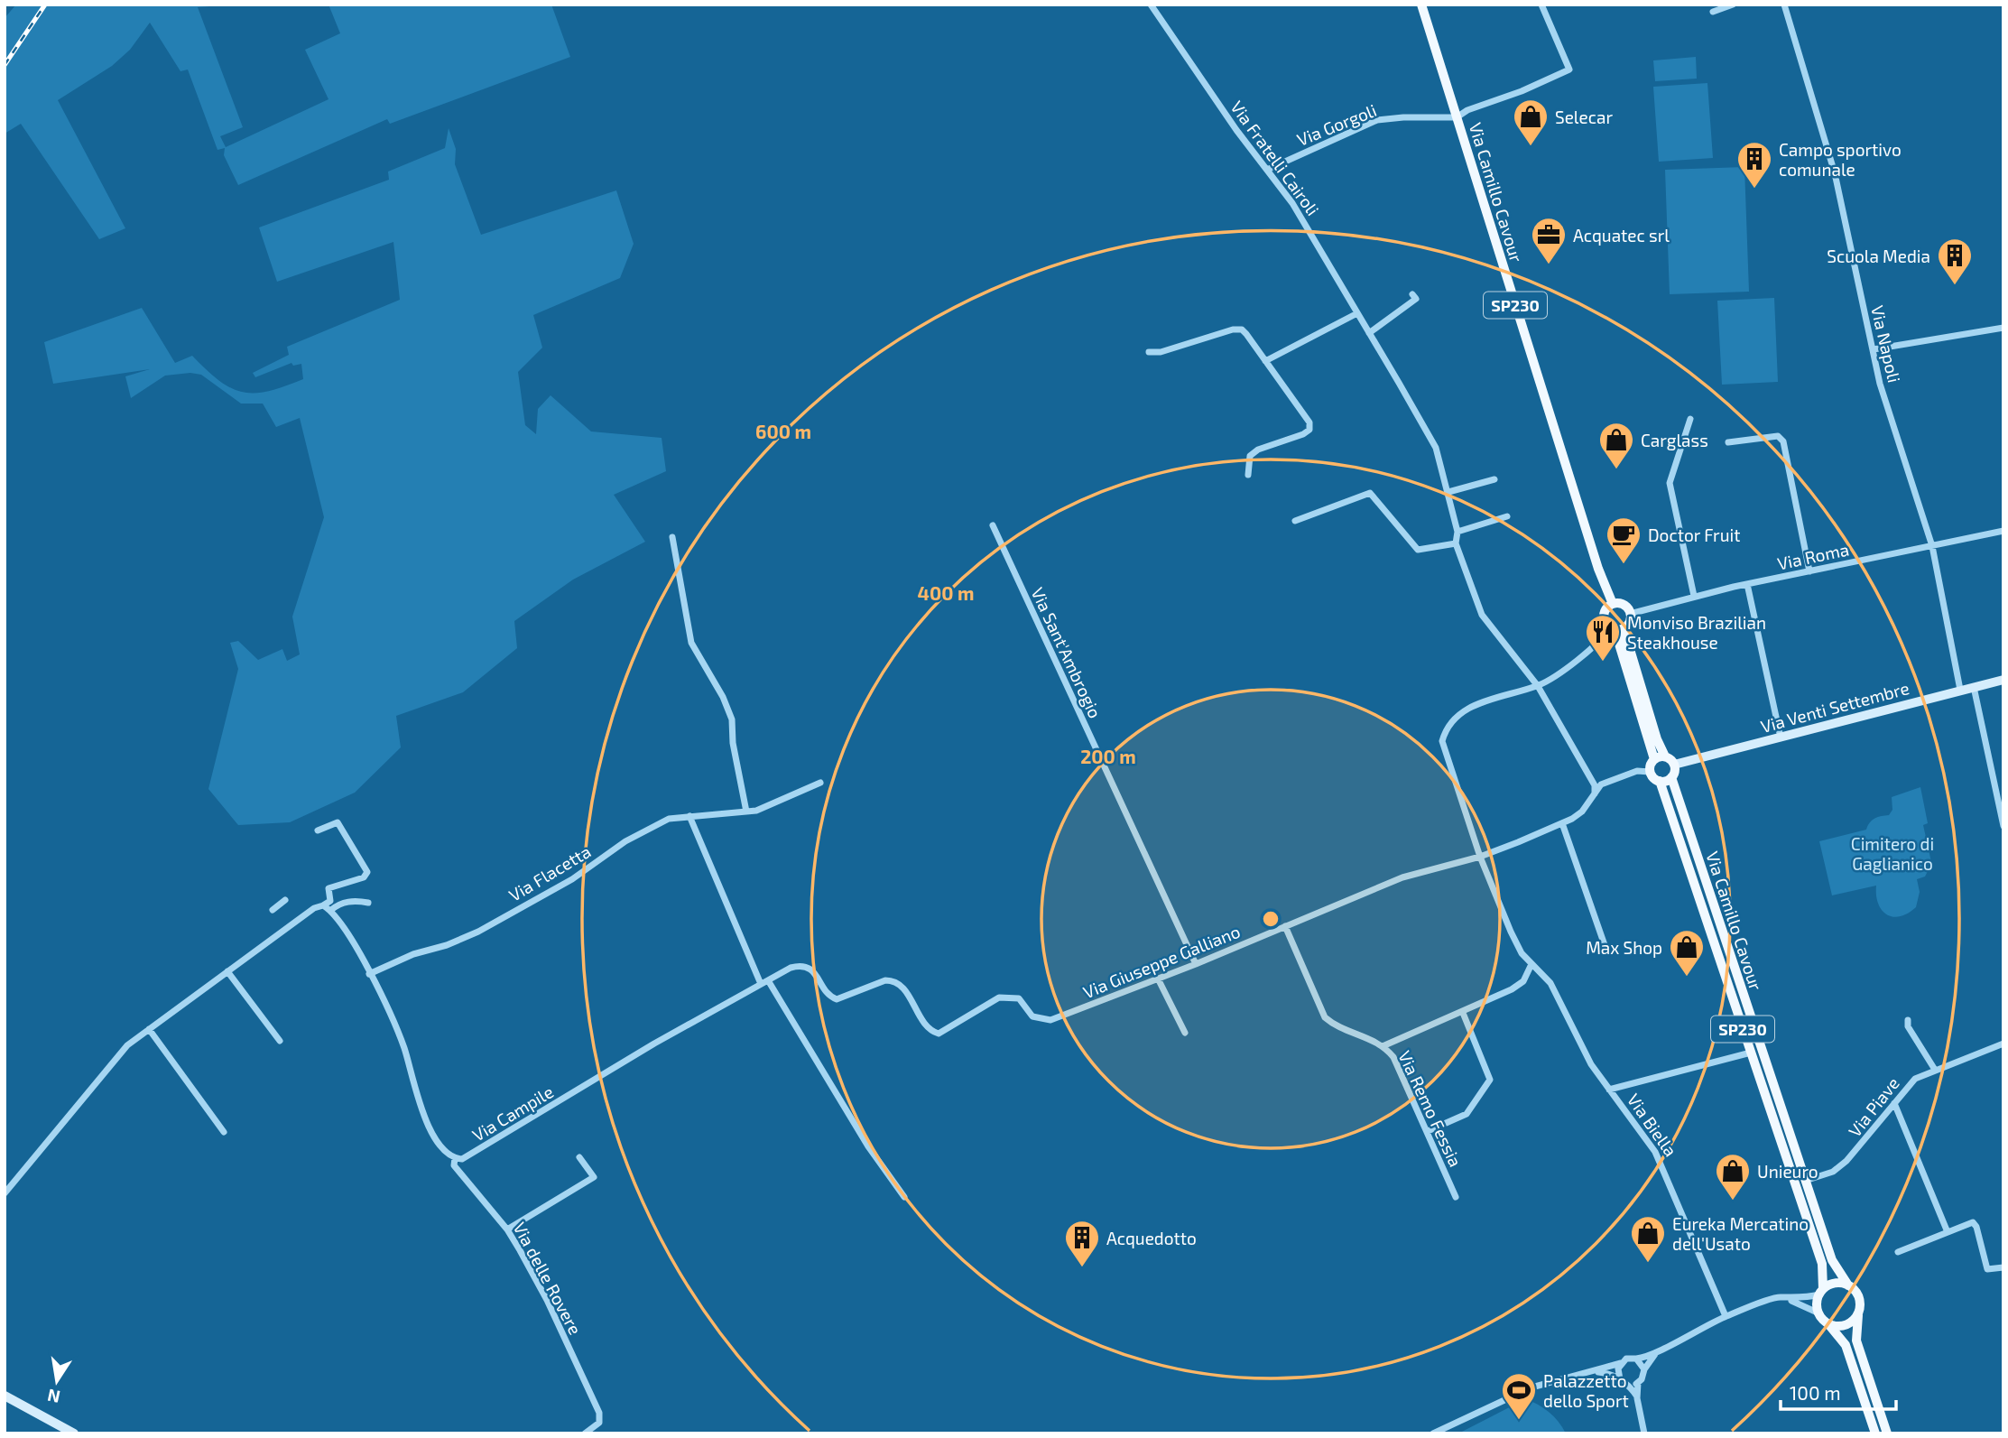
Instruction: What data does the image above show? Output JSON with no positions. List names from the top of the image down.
{
  "streets": {
    "main road": ["Via Camillo Cavour", "SP230"],
    "street": [
      "Via Gorgoli",
      "Via Fratelli Cairoli",
      "Via Napoli",
      "Via Roma",
      "Via Sant'Ambrogio",
      "Via Venti Settembre",
      "Via Flacetta",
      "Via Giuseppe Galliano",
      "Via Piave",
      "Via Remo Fessia",
      "Via Campile",
      "Via Biella",
      "Via delle Rovere"
    ]
  },
  "crossings": [
    ["Via Gorgoli", "Via Fratelli Cairoli"],
    ["Via Gorgoli", "Via Camillo Cavour"],
    ["Via Fratelli Cairoli", "Via Giuseppe Galliano"],
    ["Via Fratelli Cairoli", "Via Biella"],
    ["Via Camillo Cavour", "Via Roma"],
    ["Via Camillo Cavour", "Via Venti Settembre"],
    ["Via Camillo Cavour", "Via Giuseppe Galliano"],
    ["Via Camillo Cavour", "Via Piave"],
    ["Via Camillo Cavour", "Via Biella"],
    ["Via Napoli", "Via Roma"],
    ["Via Napoli", "Via Venti Settembre"],
    ["Via Roma", "Via Biella"],
    ["Via Sant'Ambrogio", "Via Giuseppe Galliano"],
    ["Via Venti Settembre", "Via Giuseppe Galliano"],
    ["Via Giuseppe Galliano", "Via Remo Fessia"],
    ["Via Giuseppe Galliano", "Via Campile"],
    ["Via Giuseppe Galliano", "Via Biella"],
    ["Via Campile", "Via delle Rovere"]
  ],
  "parks": ["Cimitero di Gaglianico"],
  "places": {
    "shop": [
      "Selecar",
      "Carglass",
      "Max Shop",
      "Unieuro",
      "Eureka Mercatino dell'Usato"
    ],
    "building": ["Campo sportivo comunale", "Scuola Media", "Acquedotto"],
    "office": ["Acquatec srl"],
    "cafe": ["Doctor Fruit"],
    "restaurant": ["Monviso Brazilian Steakhouse"],
    "sports": ["Palazzetto dello Sport"]
  },
  "scale_bar": "100 m",
  "north": "bottom",
  "rings": ["600 m", "400 m", "200 m"]
}
